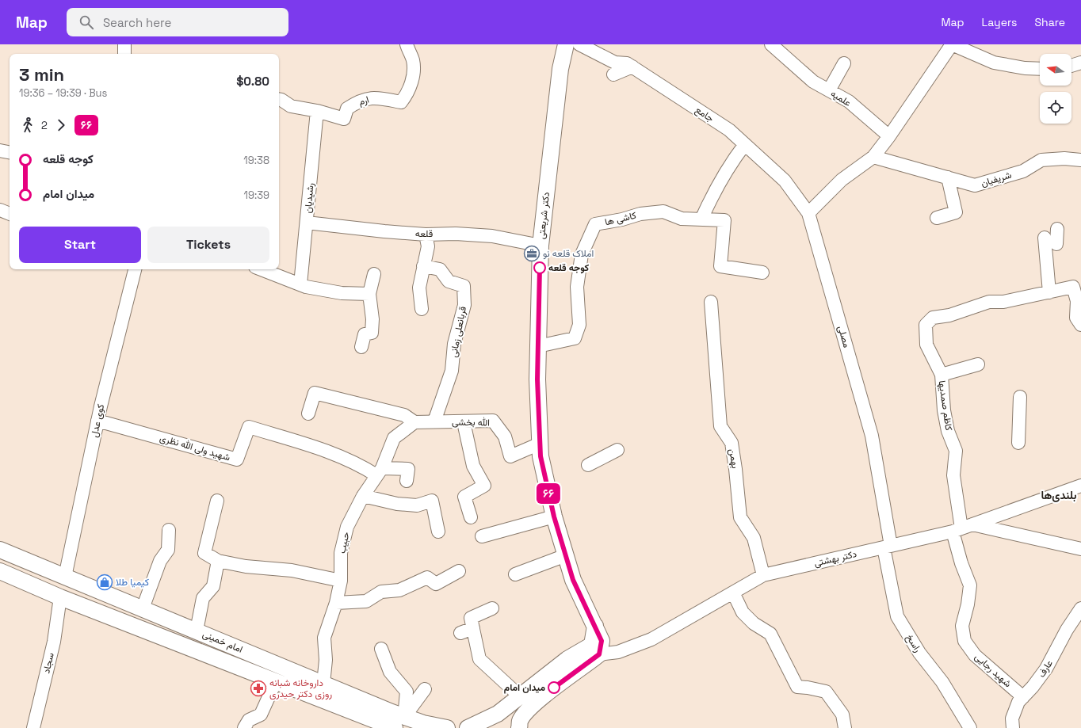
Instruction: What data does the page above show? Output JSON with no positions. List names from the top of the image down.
{
  "streets": {
    "main road": ["دکتر شریعتی", "امام خمینی"],
    "street": [
      "علمیه",
      "ارم",
      "جامع",
      "شریفیان",
      "رشیدیان",
      "کاشی ها",
      "قلعه",
      "قربانعلی زمانی",
      "مصلی",
      "کاظم صمدیها",
      "کوی عدل",
      "الله بخشی",
      "شهید ولی الله نظری",
      "بهمن",
      "حبیب",
      "دکتر بهشتی",
      "راسخ",
      "سجاد",
      "عارف",
      "شهید رجایی"
    ]
  },
  "crossings": [
    ["ارم", "رشیدیان"],
    ["جامع", "مصلی"],
    ["رشیدیان", "قلعه"],
    ["دکتر شریعتی", "کاشی ها"],
    ["دکتر شریعتی", "قلعه"],
    ["دکتر شریعتی", "الله بخشی"],
    ["دکتر شریعتی", "دکتر بهشتی"],
    ["قربانعلی زمانی", "الله بخشی"],
    ["مصلی", "دکتر بهشتی"],
    ["مصلی", "راسخ"],
    ["کاظم صمدیها", "دکتر بهشتی"],
    ["کاظم صمدیها", "شهید رجایی"],
    ["کوی عدل", "شهید ولی الله نظری"],
    ["کوی عدل", "امام خمینی"],
    ["الله بخشی", "حبیب"],
    ["شهید ولی الله نظری", "حبیب"],
    ["بهمن", "دکتر بهشتی"],
    ["حبیب", "امام خمینی"],
    ["دکتر بهشتی", "راسخ"],
    ["دکتر بهشتی", "شهید رجایی"],
    ["امام خمینی", "سجاد"],
    ["عارف", "شهید رجایی"]
  ],
  "districts": ["بلندی‌ها"],
  "places": {
    "office": ["املاک قلعه نو"],
    "other": ["کوجه قلعه", "میدان امام"],
    "shop": ["کیمیا طلا"],
    "pharmacy": ["داروخانه شبانه روزی دکتر حیدری"]
  },
  "lines": ["bus line ۶۶"],
  "north": "left",
  "page": {
    "header": "Map",
    "search": "Search here",
    "nav": ["Map", "Layers", "Share"],
    "on_map": "۶۶",
    "heading": ["3 min", "19:36 – 19:39 · Bus", "$0.80"],
    "legs": ["2", "۶۶"],
    "list": [
      {
        "name": "کوجه قلعه",
        "value": "19:38"
      },
      {
        "name": "میدان امام",
        "value": "19:39"
      }
    ],
    "buttons": ["Start", "Tickets"]
  }
}
